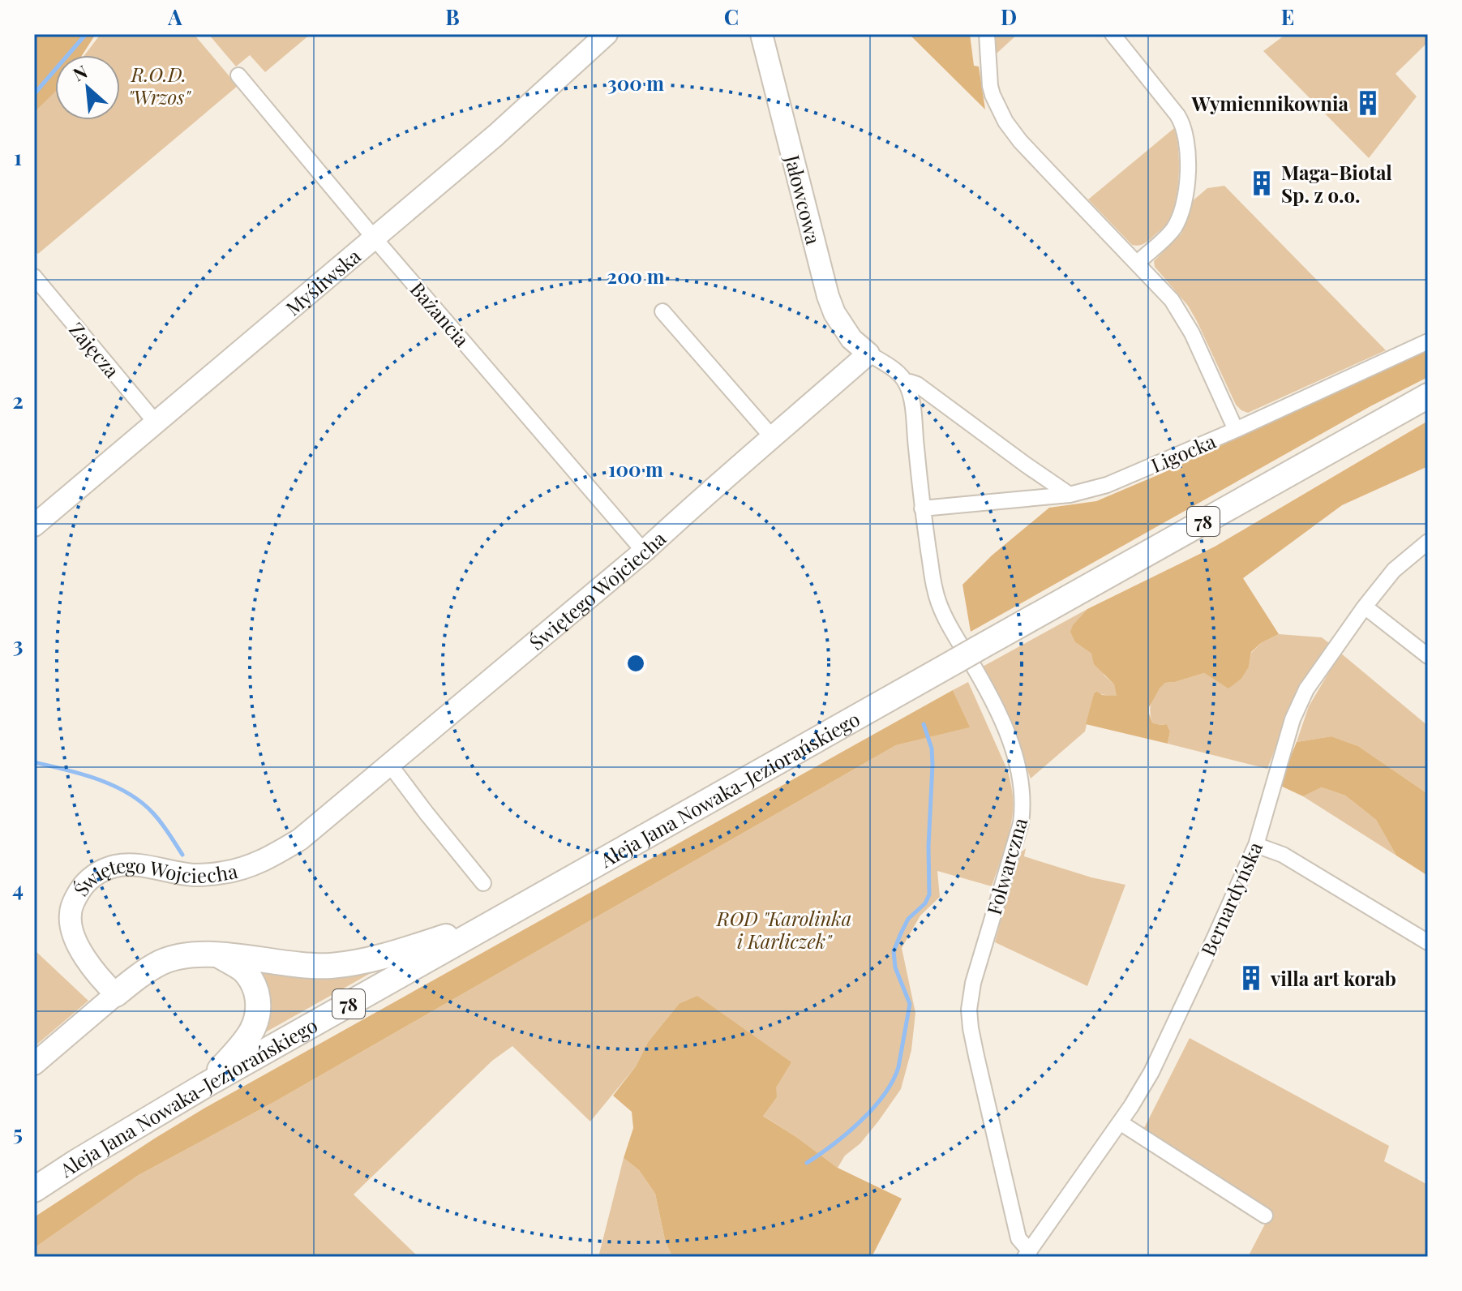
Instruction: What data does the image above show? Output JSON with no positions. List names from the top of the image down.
{
  "streets": {
    "main road": ["78", "Aleja Jana Nowaka-Jeziorańskiego"],
    "street": [
      "Jałowcowa",
      "Myśliwska",
      "Bażancia",
      "Zajęcza",
      "Ligocka",
      "Świętego Wojciecha",
      "Folwarczna",
      "Bernardyńska"
    ]
  },
  "crossings": [
    ["Jałowcowa", "Świętego Wojciecha"],
    ["Myśliwska", "Bażancia"],
    ["Myśliwska", "Zajęcza"],
    ["Bażancia", "Świętego Wojciecha"],
    ["Ligocka", "Folwarczna"],
    ["Folwarczna", "Bernardyńska"]
  ],
  "parks": ["R.O.D. \"Wrzos\"", "ROD \"Karolinka i Karliczek\""],
  "places": {
    "building": ["Wymiennikownia", "Maga-Biotal Sp. z o.o.", "villa art korab"]
  },
  "north": "top left",
  "grid": {
    "columns": [
      "A",
      "B",
      "C",
      "D",
      "E"
    ],
    "rows": [
      "1",
      "2",
      "3",
      "4",
      "5"
    ]
  },
  "rings": ["300 m", "200 m", "100 m"]
}
